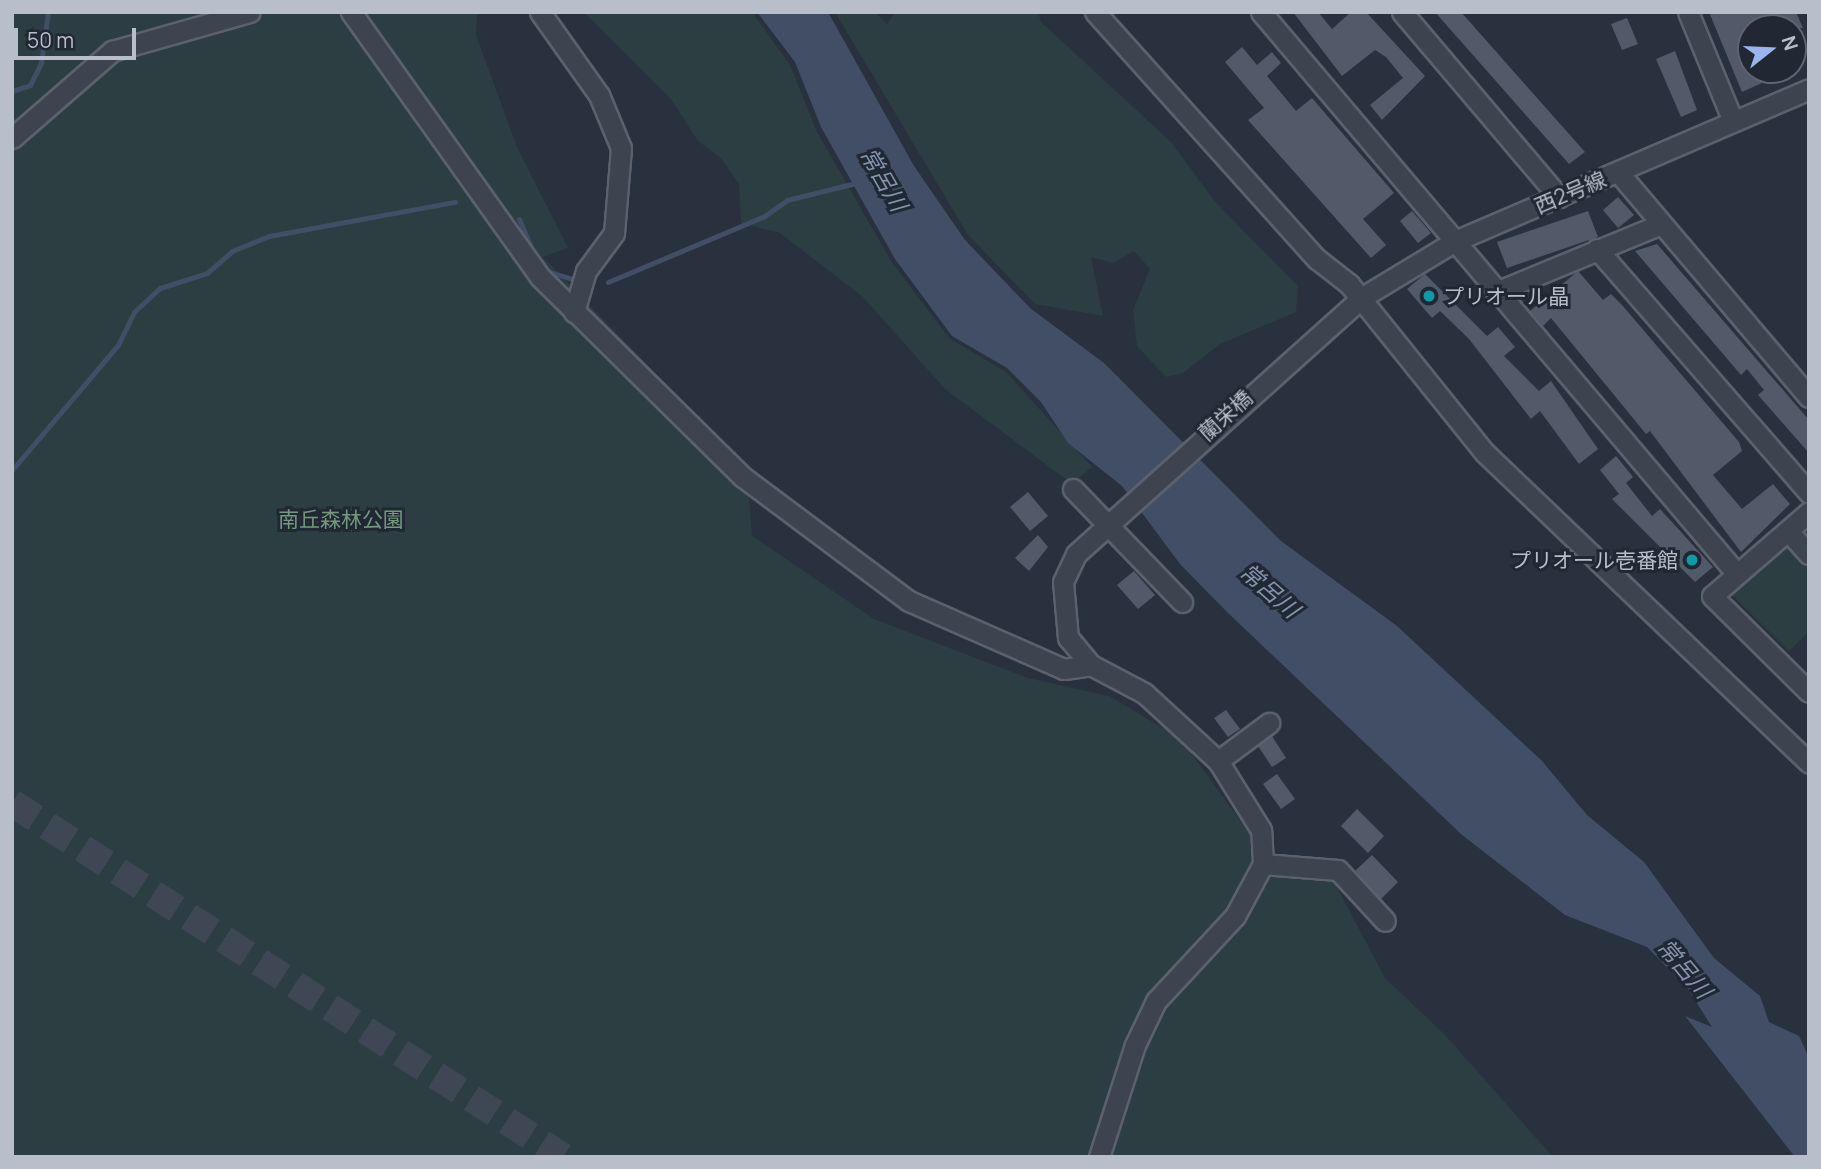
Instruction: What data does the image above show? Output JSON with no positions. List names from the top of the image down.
{
  "streets": {
    "street": ["西2号線", "蘭栄橋"]
  },
  "crossings": [
    ["西2号線", "蘭栄橋"]
  ],
  "water": ["常呂川"],
  "parks": ["南丘森林公園"],
  "places": ["プリオール晶", "プリオール壱番館"],
  "scale_bar": "50 m",
  "north": "right"
}
